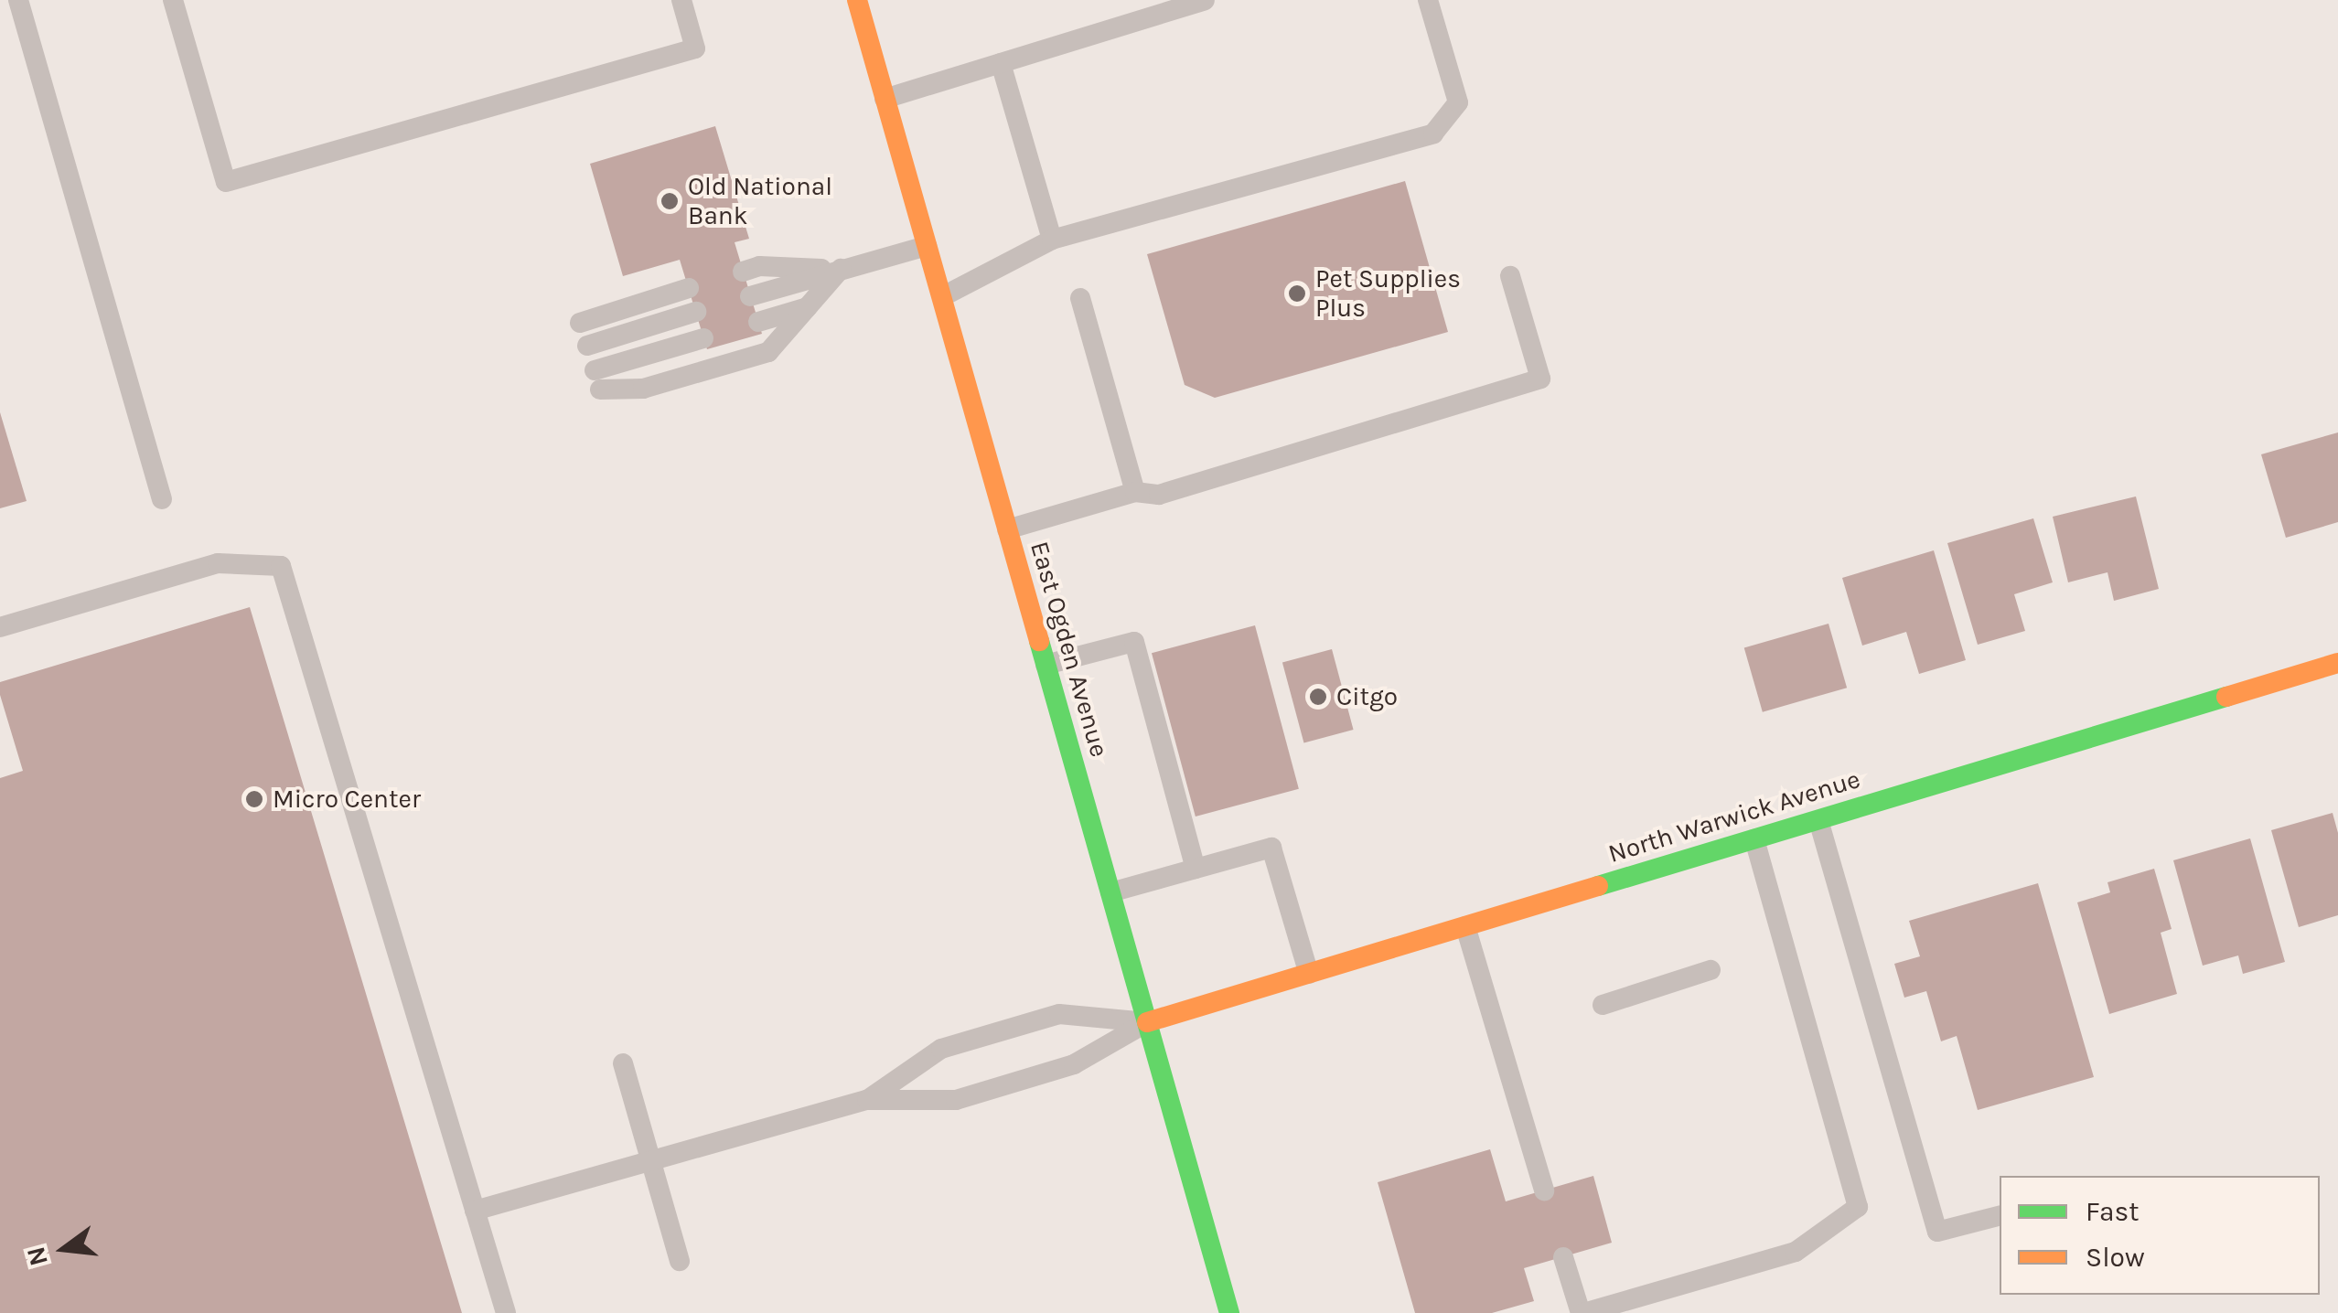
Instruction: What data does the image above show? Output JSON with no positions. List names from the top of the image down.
{
  "streets": {
    "main road": ["East Ogden Avenue", "North Warwick Avenue"]
  },
  "crossings": [
    ["East Ogden Avenue", "North Warwick Avenue"]
  ],
  "places": [
    "Old National Bank",
    "Pet Supplies Plus",
    "Citgo",
    "Micro Center"
  ],
  "legend": ["Fast", "Slow"],
  "north": "left"
}
